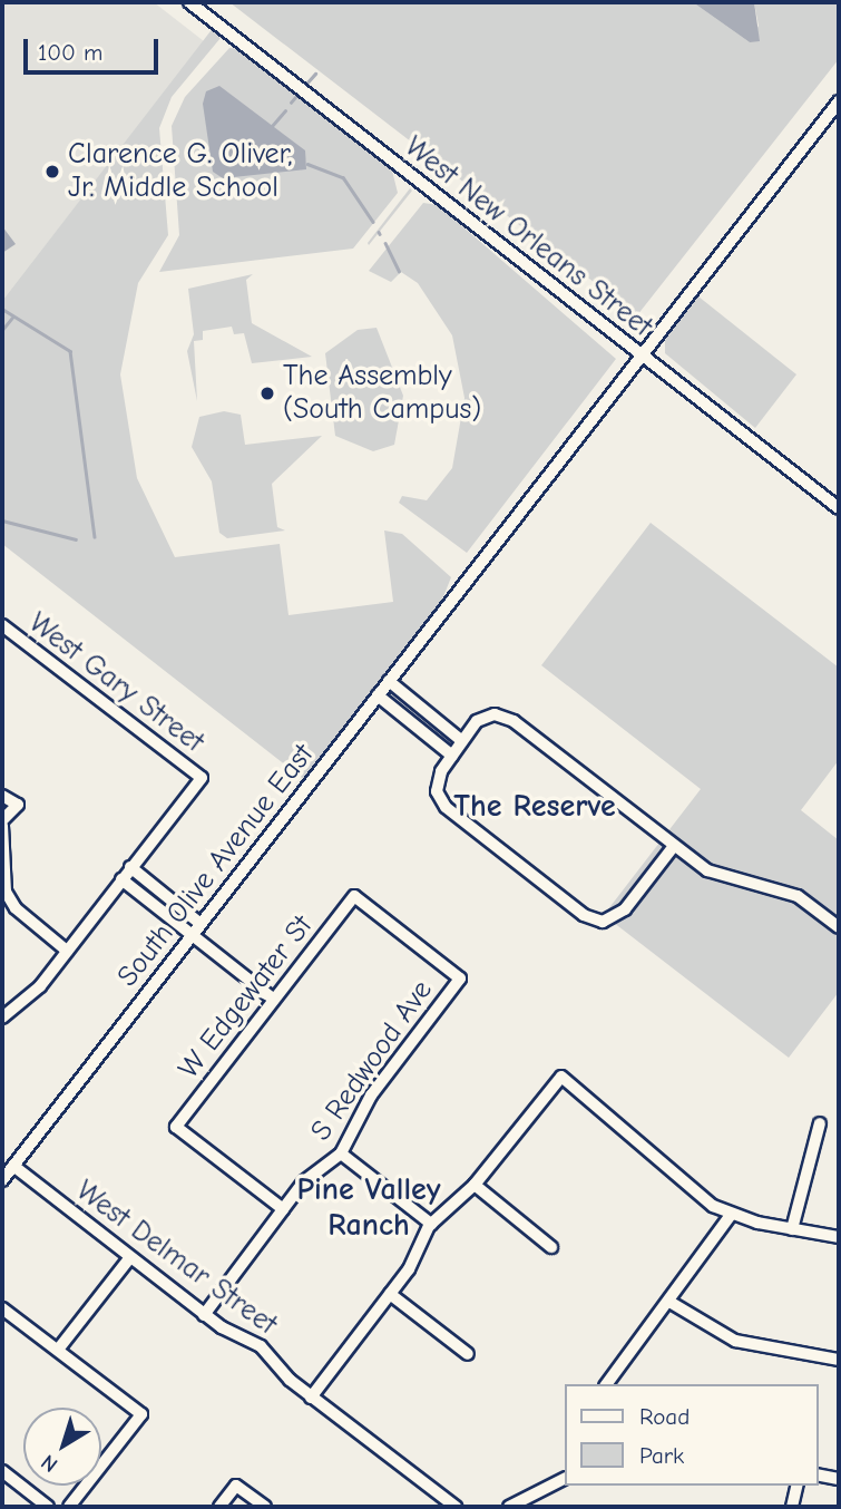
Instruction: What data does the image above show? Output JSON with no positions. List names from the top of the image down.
{
  "streets": {
    "street": [
      "West New Orleans Street",
      "West Gary Street",
      "South Olive Avenue East",
      "W Edgewater St",
      "S Redwood Ave",
      "West Delmar Street"
    ]
  },
  "crossings": [
    ["West New Orleans Street", "South Olive Avenue East"],
    ["South Olive Avenue East", "West Delmar Street"],
    ["W Edgewater St", "S Redwood Ave"],
    ["S Redwood Ave", "West Delmar Street"]
  ],
  "districts": ["The Reserve", "Pine Valley Ranch"],
  "places": ["Clarence G. Oliver, Jr. Middle School", "The Assembly (South Campus)"],
  "legend": ["Road", "Park"],
  "scale_bar": "100 m",
  "north": "bottom left"
}
